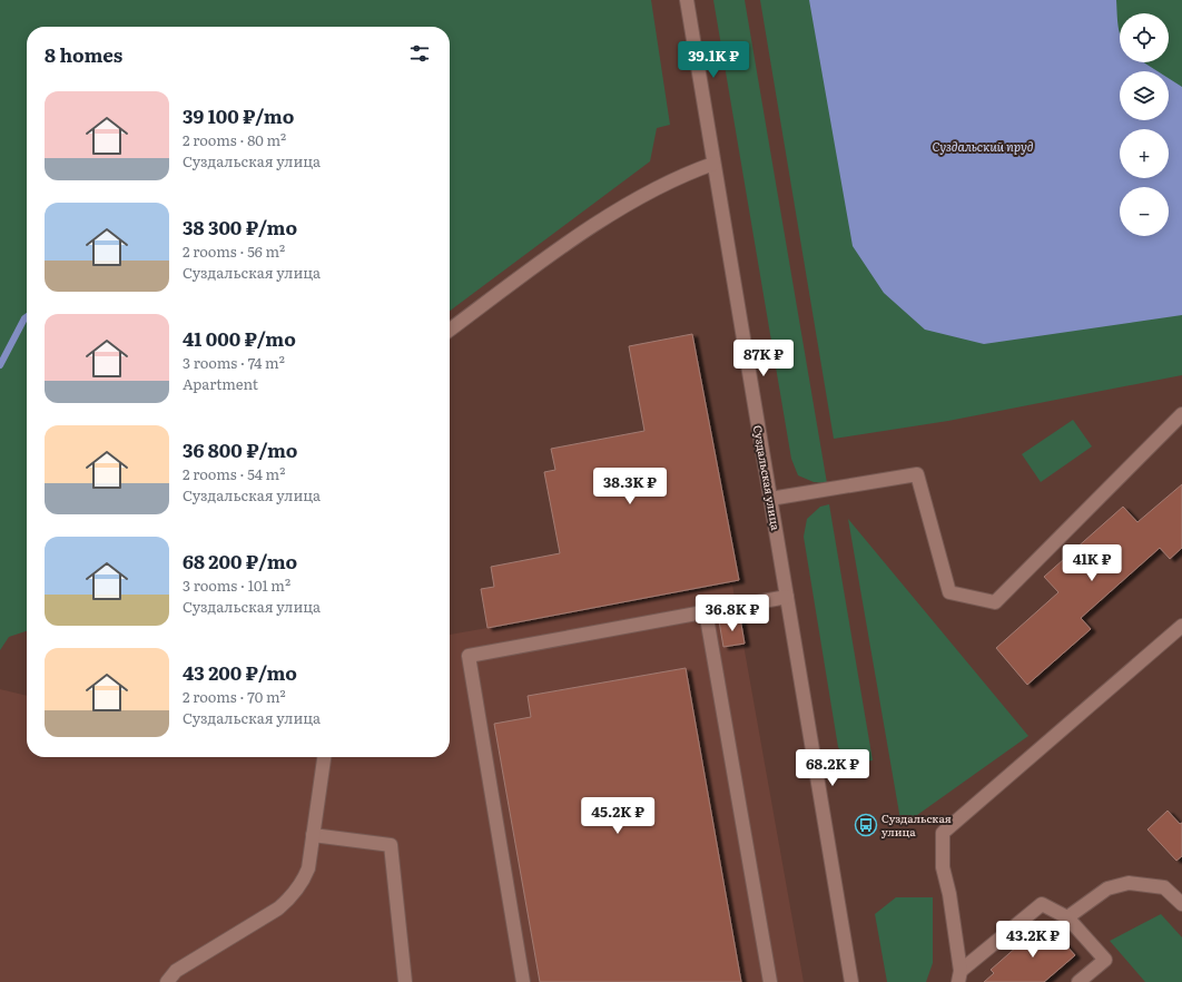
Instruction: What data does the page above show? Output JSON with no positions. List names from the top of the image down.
{
  "streets": {
    "street": ["Суздальская улица"]
  },
  "water": ["Суздальский пруд"],
  "places": {
    "bus stop": ["Суздальская улица"]
  },
  "page": {
    "map_buttons": ["+", "−"],
    "heading": "8 homes",
    "price": [
      "39.1K ₽",
      "87K ₽",
      "38.3K ₽",
      "41K ₽",
      "36.8K ₽",
      "68.2K ₽",
      "45.2K ₽",
      "43.2K ₽"
    ],
    "list": [
      {
        "name": "39 100 ₽/mo",
        "note": "2 rooms · 80 m² · Суздальская улица"
      },
      {
        "name": "38 300 ₽/mo",
        "note": "2 rooms · 56 m² · Суздальская улица"
      },
      {
        "name": "41 000 ₽/mo",
        "note": "3 rooms · 74 m² · Apartment"
      },
      {
        "name": "36 800 ₽/mo",
        "note": "2 rooms · 54 m² · Суздальская улица"
      },
      {
        "name": "68 200 ₽/mo",
        "note": "3 rooms · 101 m² · Суздальская улица"
      },
      {
        "name": "43 200 ₽/mo",
        "note": "2 rooms · 70 m² · Суздальская улица"
      }
    ]
  }
}
